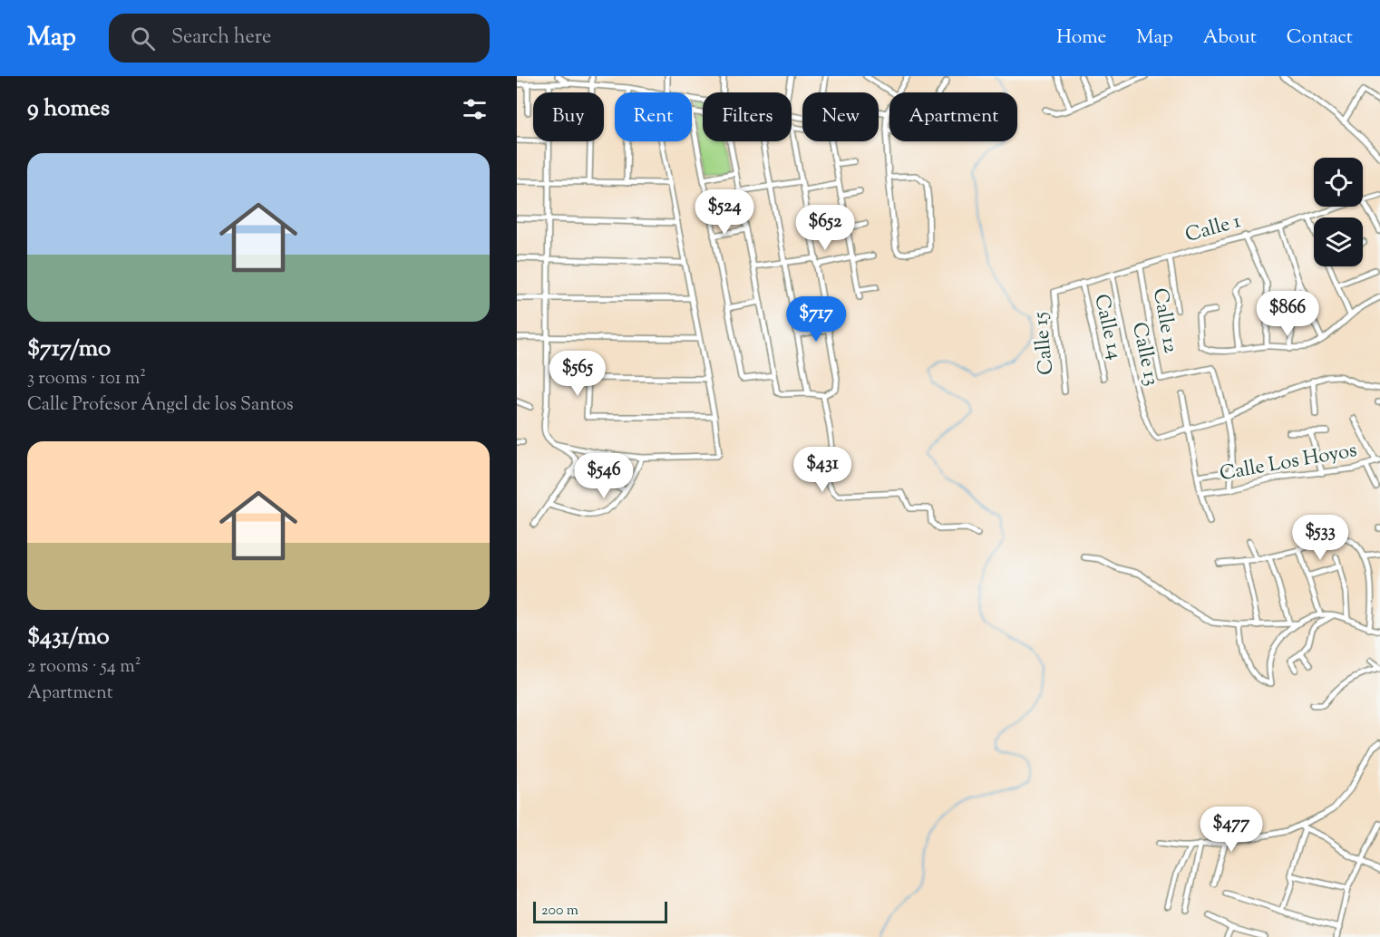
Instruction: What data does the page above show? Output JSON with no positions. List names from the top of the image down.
{
  "streets": {
    "street": [
      "Calle 1",
      "Calle 12",
      "Calle 14",
      "Calle 15",
      "Calle 13",
      "Calle Los Hoyos"
    ]
  },
  "crossings": [
    ["Calle 1", "Calle 12"],
    ["Calle 1", "Calle 14"],
    ["Calle 1", "Calle 15"],
    ["Calle 1", "Calle 13"]
  ],
  "scale_bar": "200 m",
  "page": {
    "header": "Map",
    "search": "Search here",
    "nav": [
      "Home",
      "Map",
      "About",
      "Contact"
    ],
    "heading": "9 homes",
    "chip": [
      "Buy",
      "Rent",
      "Filters",
      "New",
      "Apartment"
    ],
    "list": [
      {
        "name": "$717/mo",
        "note": "3 rooms · 101 m² · Calle Profesor Ángel de los Santos"
      },
      {
        "name": "$431/mo",
        "note": "2 rooms · 54 m² · Apartment"
      }
    ],
    "price": [
      "$524",
      "$652",
      "$866",
      "$717",
      "$565",
      "$431",
      "$546",
      "$533",
      "$477"
    ],
    "scale": "200 m"
  }
}
